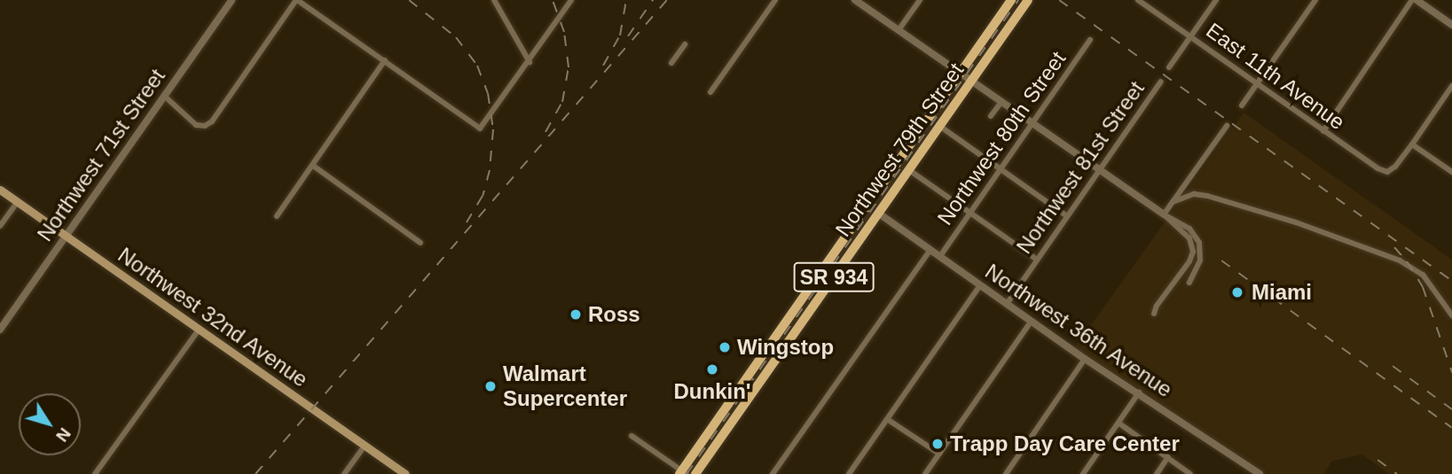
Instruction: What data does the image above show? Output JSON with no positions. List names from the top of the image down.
{
  "streets": {
    "main road": ["Northwest 79th Street", "SR 934", "Northwest 32nd Avenue"],
    "street": [
      "East 11th Avenue",
      "Northwest 80th Street",
      "Northwest 71st Street",
      "Northwest 81st Street",
      "Northwest 36th Avenue"
    ]
  },
  "crossings": [
    ["Northwest 80th Street", "Northwest 36th Avenue"],
    ["Northwest 79th Street", "Northwest 36th Avenue"],
    ["Northwest 71st Street", "Northwest 32nd Avenue"],
    ["Northwest 81st Street", "Northwest 36th Avenue"]
  ],
  "places": [
    "Miami",
    "Ross",
    "Wingstop",
    "Dunkin'",
    "Walmart Supercenter",
    "Trapp Day Care Center"
  ],
  "north": "bottom right"
}
